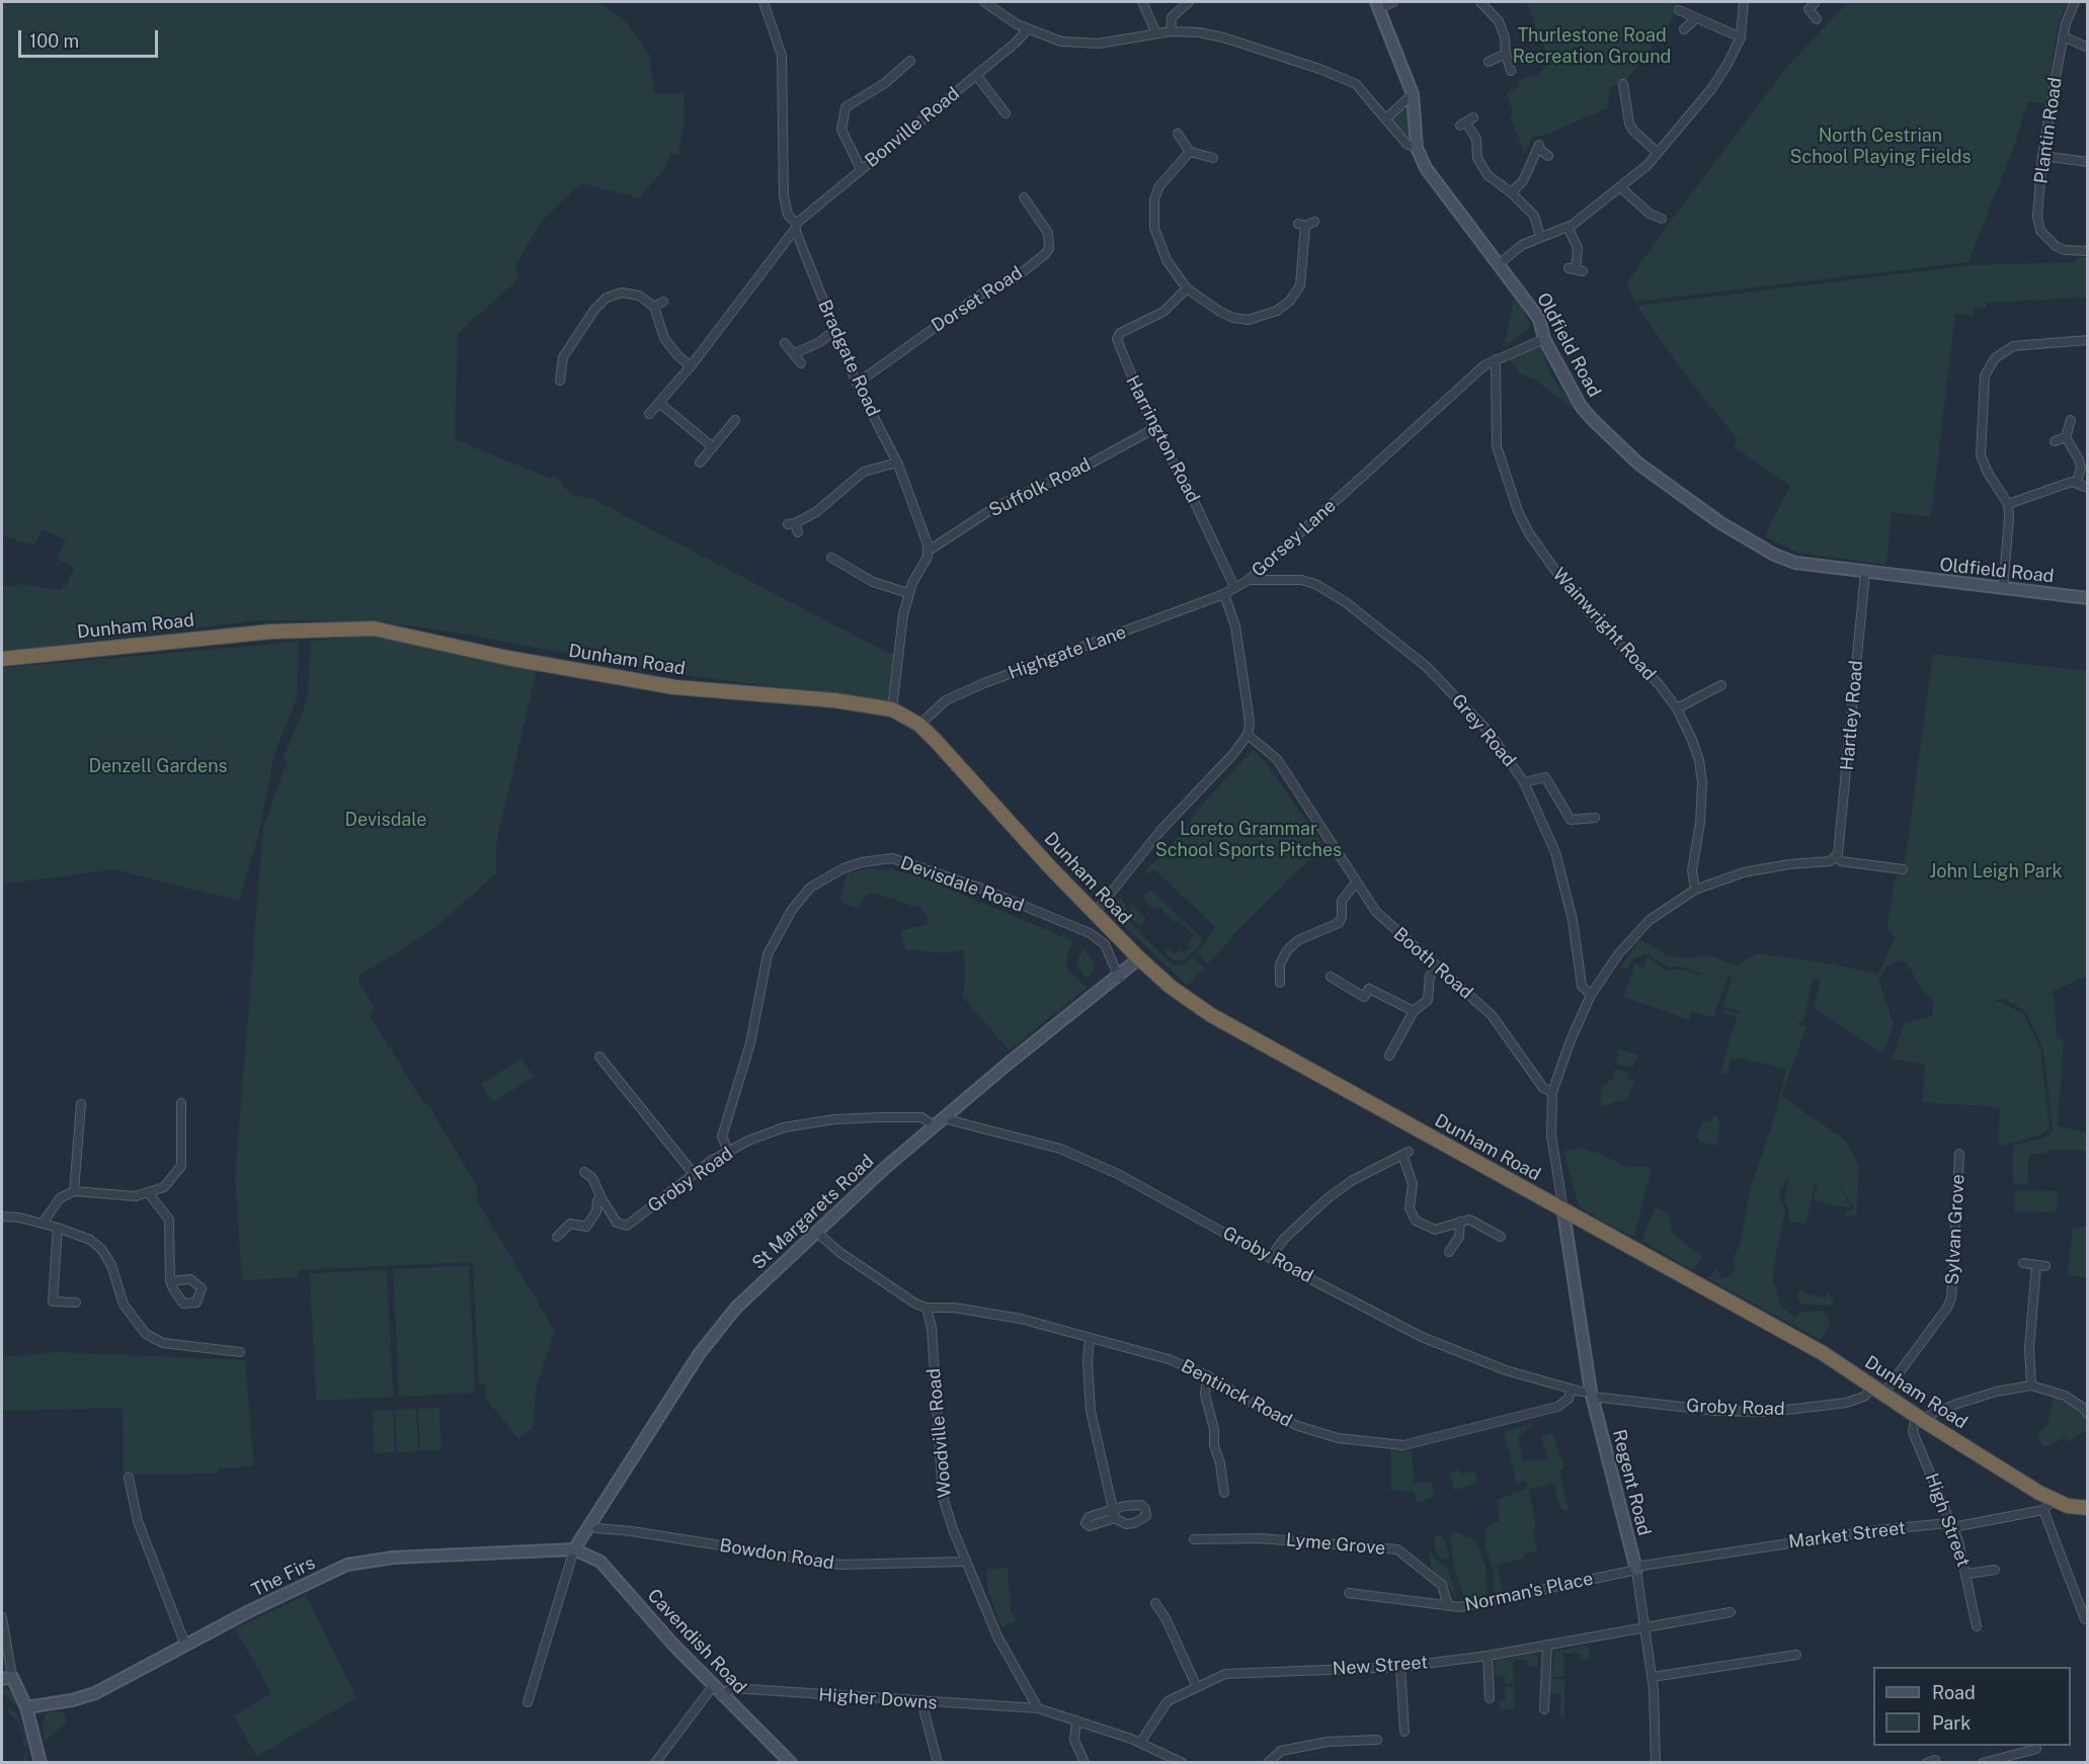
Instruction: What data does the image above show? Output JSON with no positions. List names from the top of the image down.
{
  "streets": {
    "highway": ["Dunham Road"],
    "street": [
      "Bonville Road",
      "Plantin Road",
      "Dorset Road",
      "Oldfield Road",
      "Bradgate Road",
      "Harrington Road",
      "Suffolk Road",
      "Gorsey Lane",
      "Wainwright Road",
      "Highgate Lane",
      "Hartley Road",
      "Grey Road",
      "Devisdale Road",
      "Booth Road",
      "Groby Road",
      "St Margarets Road",
      "Sylvan Grove",
      "Bentinck Road",
      "Woodville Road",
      "Regent Road",
      "High Street",
      "Market Street",
      "Lyme Grove",
      "Bowdon Road",
      "The Firs",
      "Norman's Place",
      "Cavendish Road",
      "New Street",
      "Higher Downs"
    ]
  },
  "crossings": [
    ["Bonville Road", "Oldfield Road"],
    ["Bonville Road", "Bradgate Road"],
    ["Dorset Road", "Bradgate Road"],
    ["Oldfield Road", "Gorsey Lane"],
    ["Oldfield Road", "Hartley Road"],
    ["Bradgate Road", "Suffolk Road"],
    ["Harrington Road", "Suffolk Road"],
    ["Harrington Road", "Gorsey Lane"],
    ["Gorsey Lane", "Wainwright Road"],
    ["Gorsey Lane", "Highgate Lane"],
    ["Gorsey Lane", "Grey Road"],
    ["Dunham Road", "Highgate Lane"],
    ["Dunham Road", "Groby Road"],
    ["Dunham Road", "St Margarets Road"],
    ["Dunham Road", "Sylvan Grove"],
    ["Dunham Road", "Regent Road"],
    ["Dunham Road", "High Street"],
    ["Dunham Road", "Market Street"],
    ["Devisdale Road", "Groby Road"],
    ["Devisdale Road", "St Margarets Road"],
    ["Groby Road", "St Margarets Road"],
    ["Groby Road", "Sylvan Grove"],
    ["Groby Road", "Bentinck Road"],
    ["Groby Road", "Regent Road"],
    ["St Margarets Road", "Bowdon Road"],
    ["St Margarets Road", "The Firs"],
    ["St Margarets Road", "Cavendish Road"],
    ["Bentinck Road", "Woodville Road"],
    ["Woodville Road", "Bowdon Road"],
    ["Woodville Road", "Higher Downs"],
    ["Regent Road", "Market Street"],
    ["Regent Road", "Norman's Place"],
    ["Regent Road", "New Street"],
    ["High Street", "Market Street"],
    ["Market Street", "Norman's Place"],
    ["Lyme Grove", "Norman's Place"],
    ["The Firs", "Cavendish Road"],
    ["Cavendish Road", "Higher Downs"],
    ["New Street", "Higher Downs"]
  ],
  "parks": [
    "Thurlestone Road Recreation Ground",
    "North Cestrian School Playing Fields",
    "Denzell Gardens",
    "Devisdale",
    "Loreto Grammar School Sports Pitches",
    "John Leigh Park"
  ],
  "legend": ["Road", "Park"],
  "scale_bar": "100 m"
}
